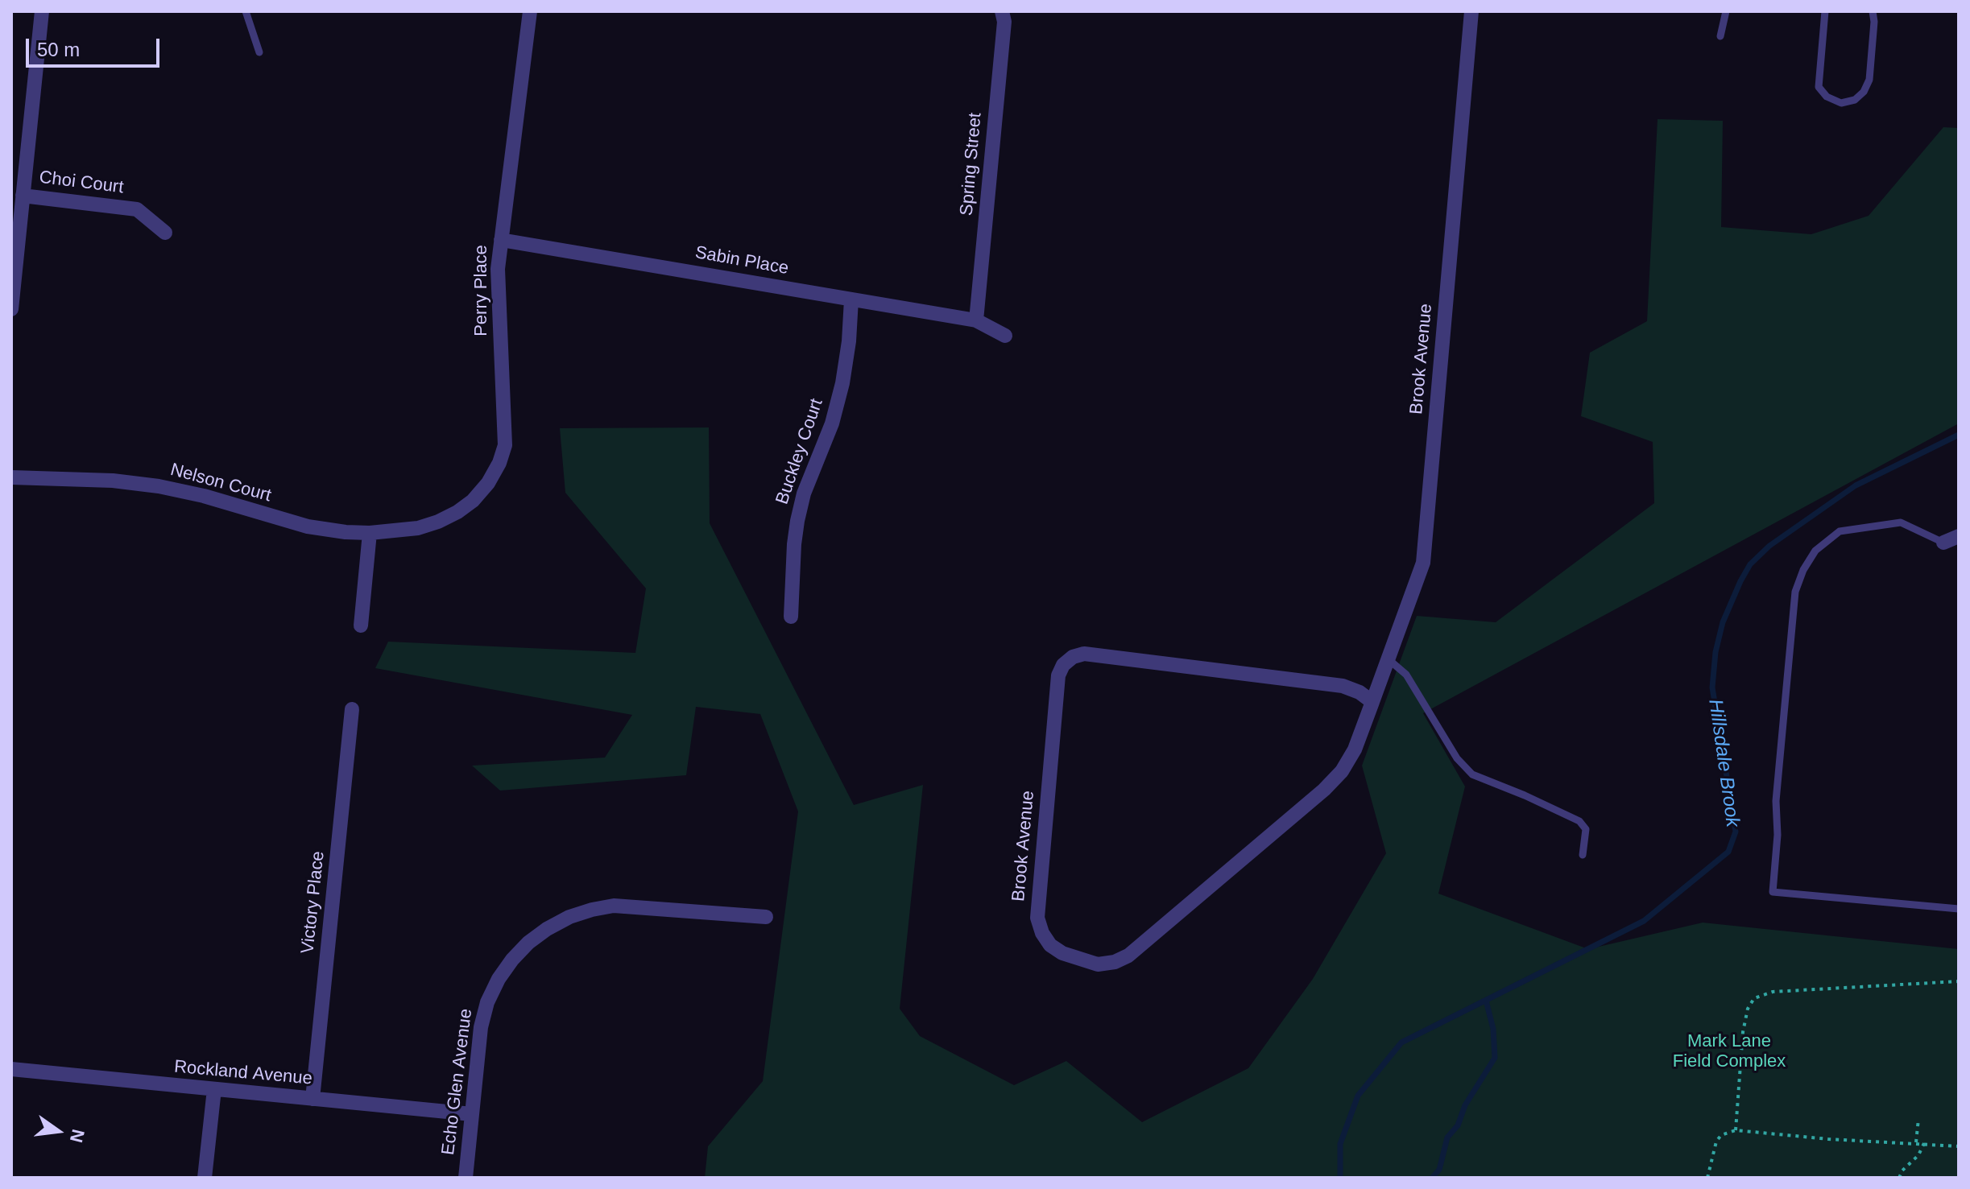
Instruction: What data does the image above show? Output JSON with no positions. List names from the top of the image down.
{
  "streets": {
    "street": [
      "Spring Street",
      "Choi Court",
      "Sabin Place",
      "Perry Place",
      "Brook Avenue",
      "Buckley Court",
      "Nelson Court",
      "Victory Place",
      "Rockland Avenue",
      "Echo Glen Avenue"
    ]
  },
  "crossings": [
    ["Spring Street", "Sabin Place"],
    ["Sabin Place", "Perry Place"],
    ["Sabin Place", "Buckley Court"],
    ["Perry Place", "Nelson Court"],
    ["Victory Place", "Rockland Avenue"],
    ["Rockland Avenue", "Echo Glen Avenue"]
  ],
  "water": ["Hillsdale Brook"],
  "parks": ["Mark Lane Field Complex"],
  "scale_bar": "50 m",
  "north": "right"
}
